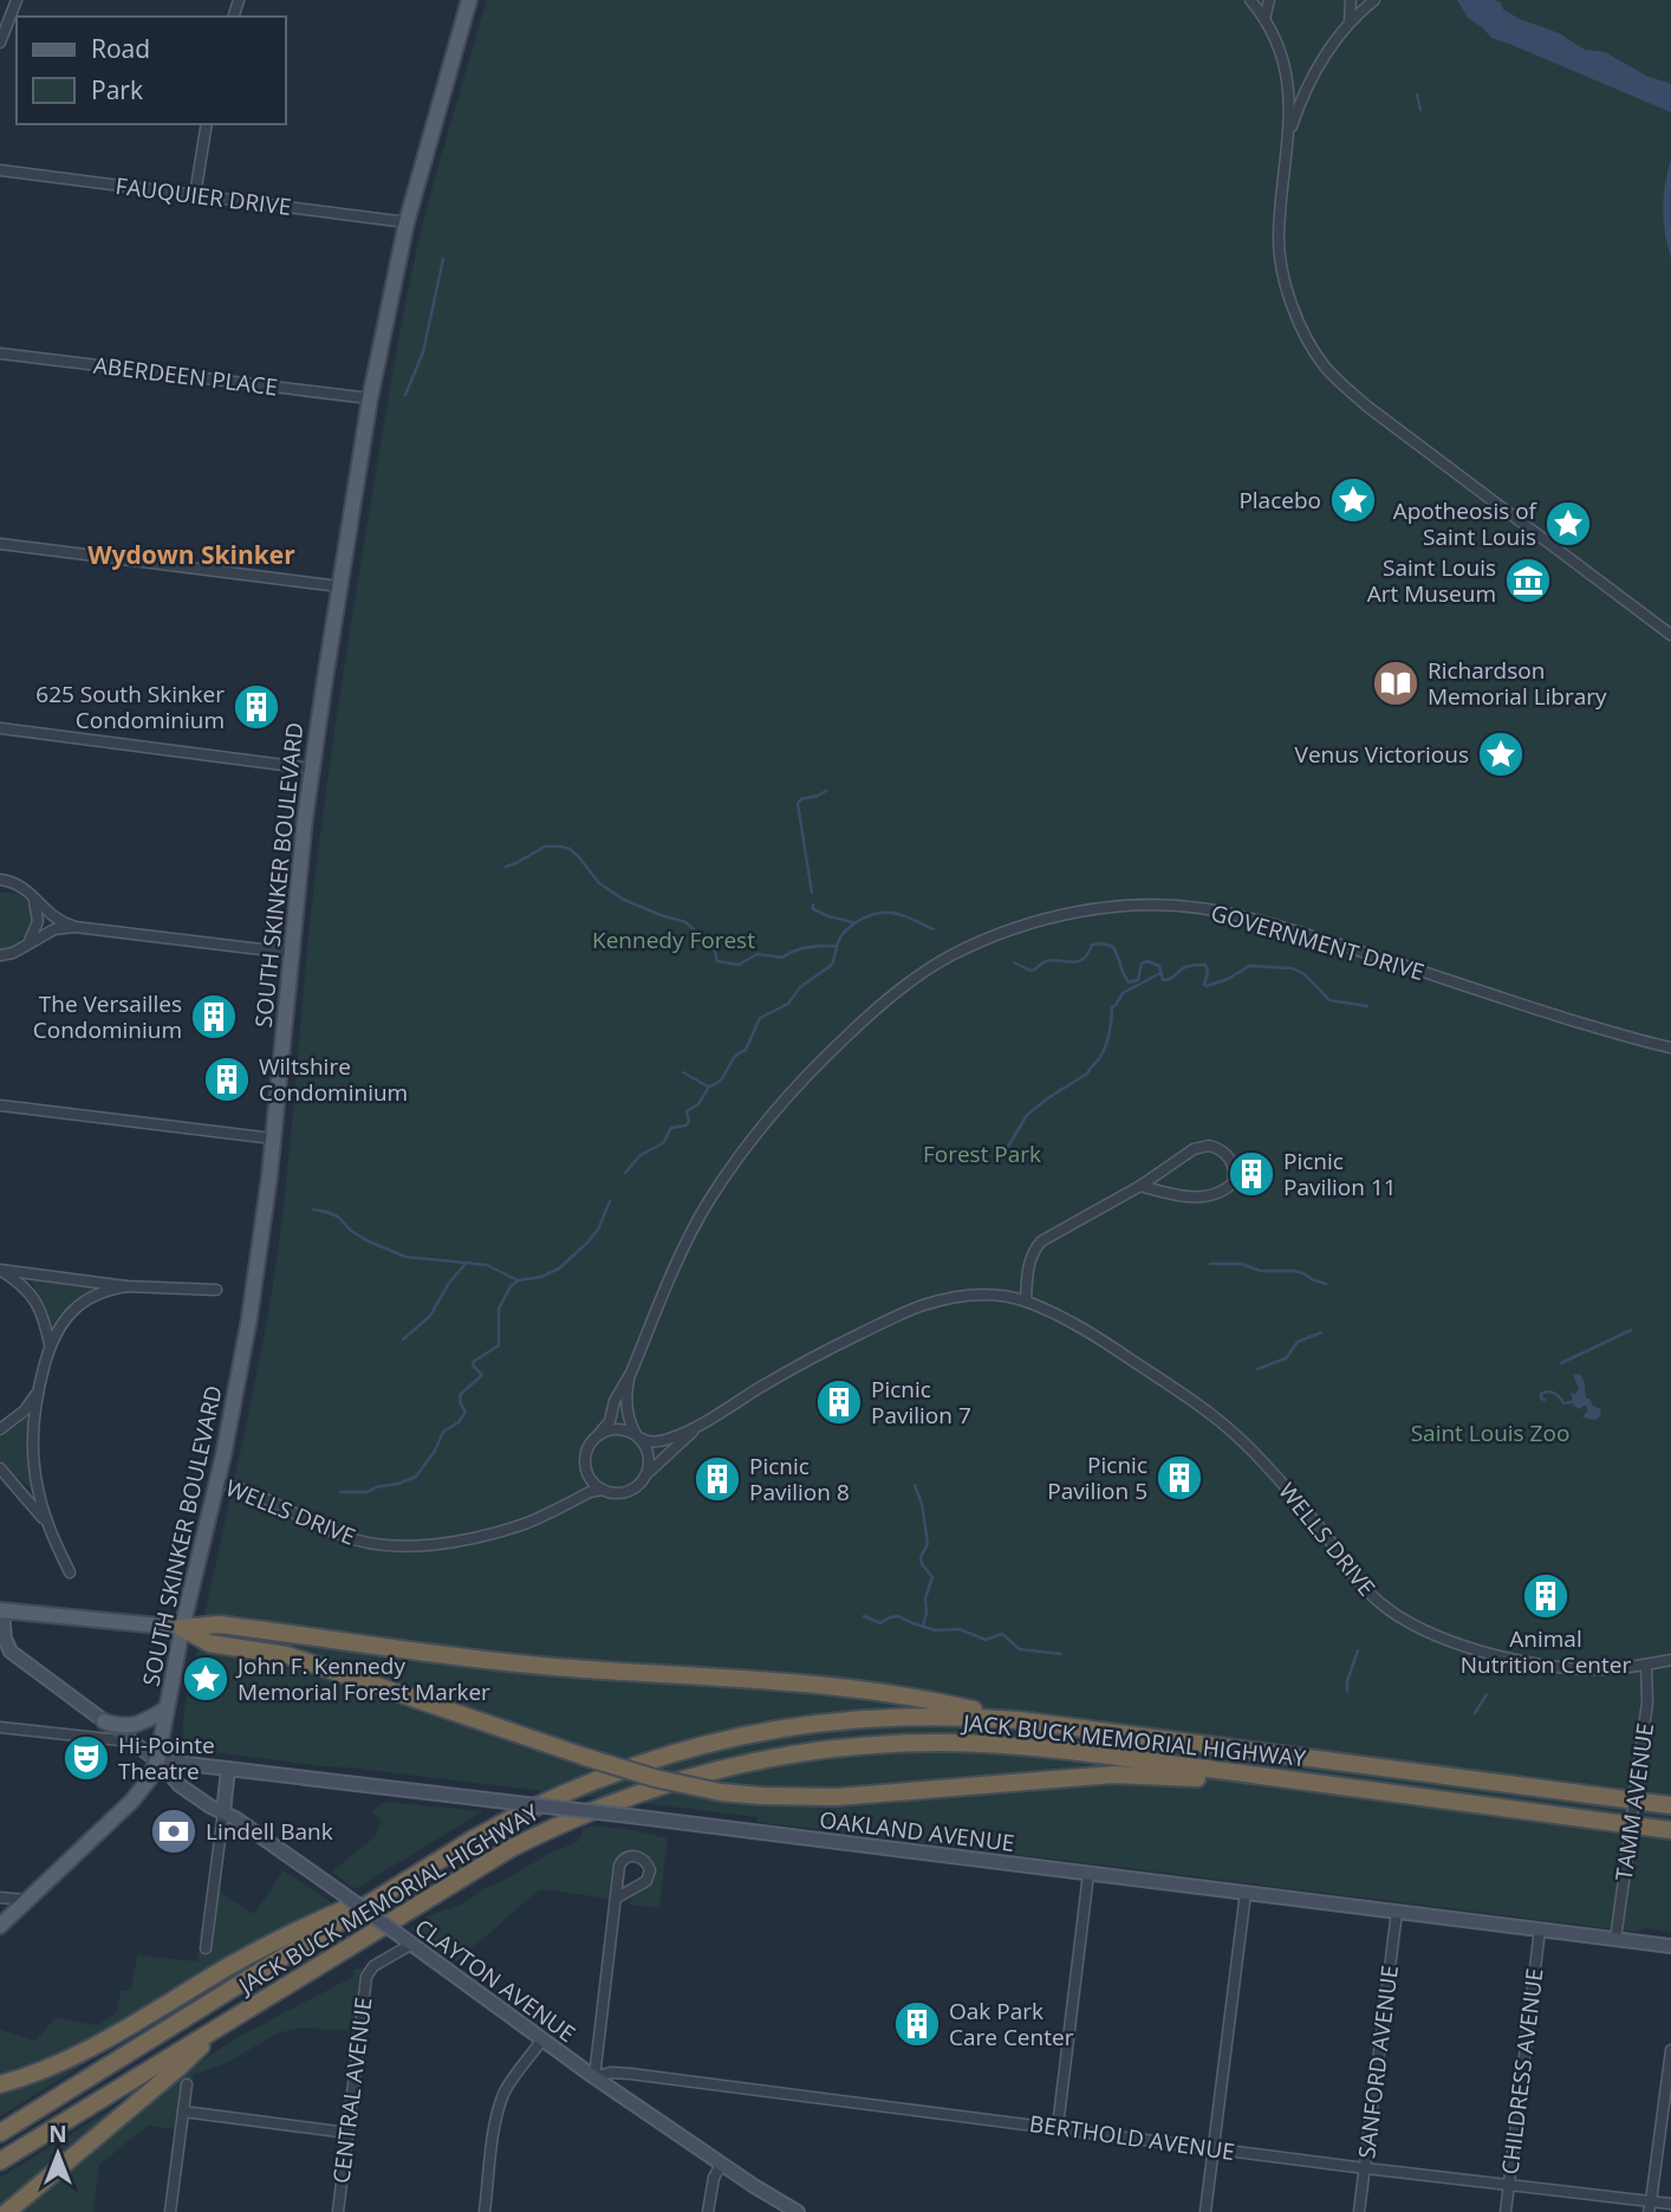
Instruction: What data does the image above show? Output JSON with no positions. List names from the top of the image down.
{
  "streets": {
    "highway": ["JACK BUCK MEMORIAL HIGHWAY"],
    "main road": ["SOUTH SKINKER BOULEVARD"],
    "street": [
      "FAUQUIER DRIVE",
      "ABERDEEN PLACE",
      "GOVERNMENT DRIVE",
      "WELLS DRIVE",
      "TAMM AVENUE",
      "OAKLAND AVENUE",
      "CLAYTON AVENUE",
      "SANFORD AVENUE",
      "CHILDRESS AVENUE",
      "CENTRAL AVENUE",
      "BERTHOLD AVENUE"
    ]
  },
  "crossings": [
    ["FAUQUIER DRIVE", "SOUTH SKINKER BOULEVARD"],
    ["ABERDEEN PLACE", "SOUTH SKINKER BOULEVARD"],
    ["SOUTH SKINKER BOULEVARD", "WELLS DRIVE"],
    ["SOUTH SKINKER BOULEVARD", "OAKLAND AVENUE"],
    ["SOUTH SKINKER BOULEVARD", "CLAYTON AVENUE"],
    ["GOVERNMENT DRIVE", "WELLS DRIVE"],
    ["WELLS DRIVE", "TAMM AVENUE"],
    ["TAMM AVENUE", "OAKLAND AVENUE"],
    ["OAKLAND AVENUE", "CLAYTON AVENUE"],
    ["OAKLAND AVENUE", "SANFORD AVENUE"],
    ["OAKLAND AVENUE", "CHILDRESS AVENUE"],
    ["CLAYTON AVENUE", "CENTRAL AVENUE"],
    ["CLAYTON AVENUE", "BERTHOLD AVENUE"],
    ["SANFORD AVENUE", "BERTHOLD AVENUE"],
    ["CHILDRESS AVENUE", "BERTHOLD AVENUE"]
  ],
  "districts": ["Wydown Skinker"],
  "parks": ["Kennedy Forest", "Forest Park", "Saint Louis Zoo"],
  "places": {
    "place": [
      "Placebo",
      "Apotheosis of Saint Louis",
      "Venus Victorious",
      "John F. Kennedy Memorial Forest Marker"
    ],
    "museum": ["Saint Louis Art Museum"],
    "library": ["Richardson Memorial Library"],
    "building": [
      "625 South Skinker Condominium",
      "The Versailles Condominium",
      "Wiltshire Condominium",
      "Picnic Pavilion 11",
      "Picnic Pavilion 7",
      "Picnic Pavilion 5",
      "Picnic Pavilion 8",
      "Animal Nutrition Center",
      "Oak Park Care Center"
    ],
    "theatre": ["Hi-Pointe Theatre"],
    "bank": ["Lindell Bank"]
  },
  "legend": ["Road", "Park"],
  "north": "top"
}
